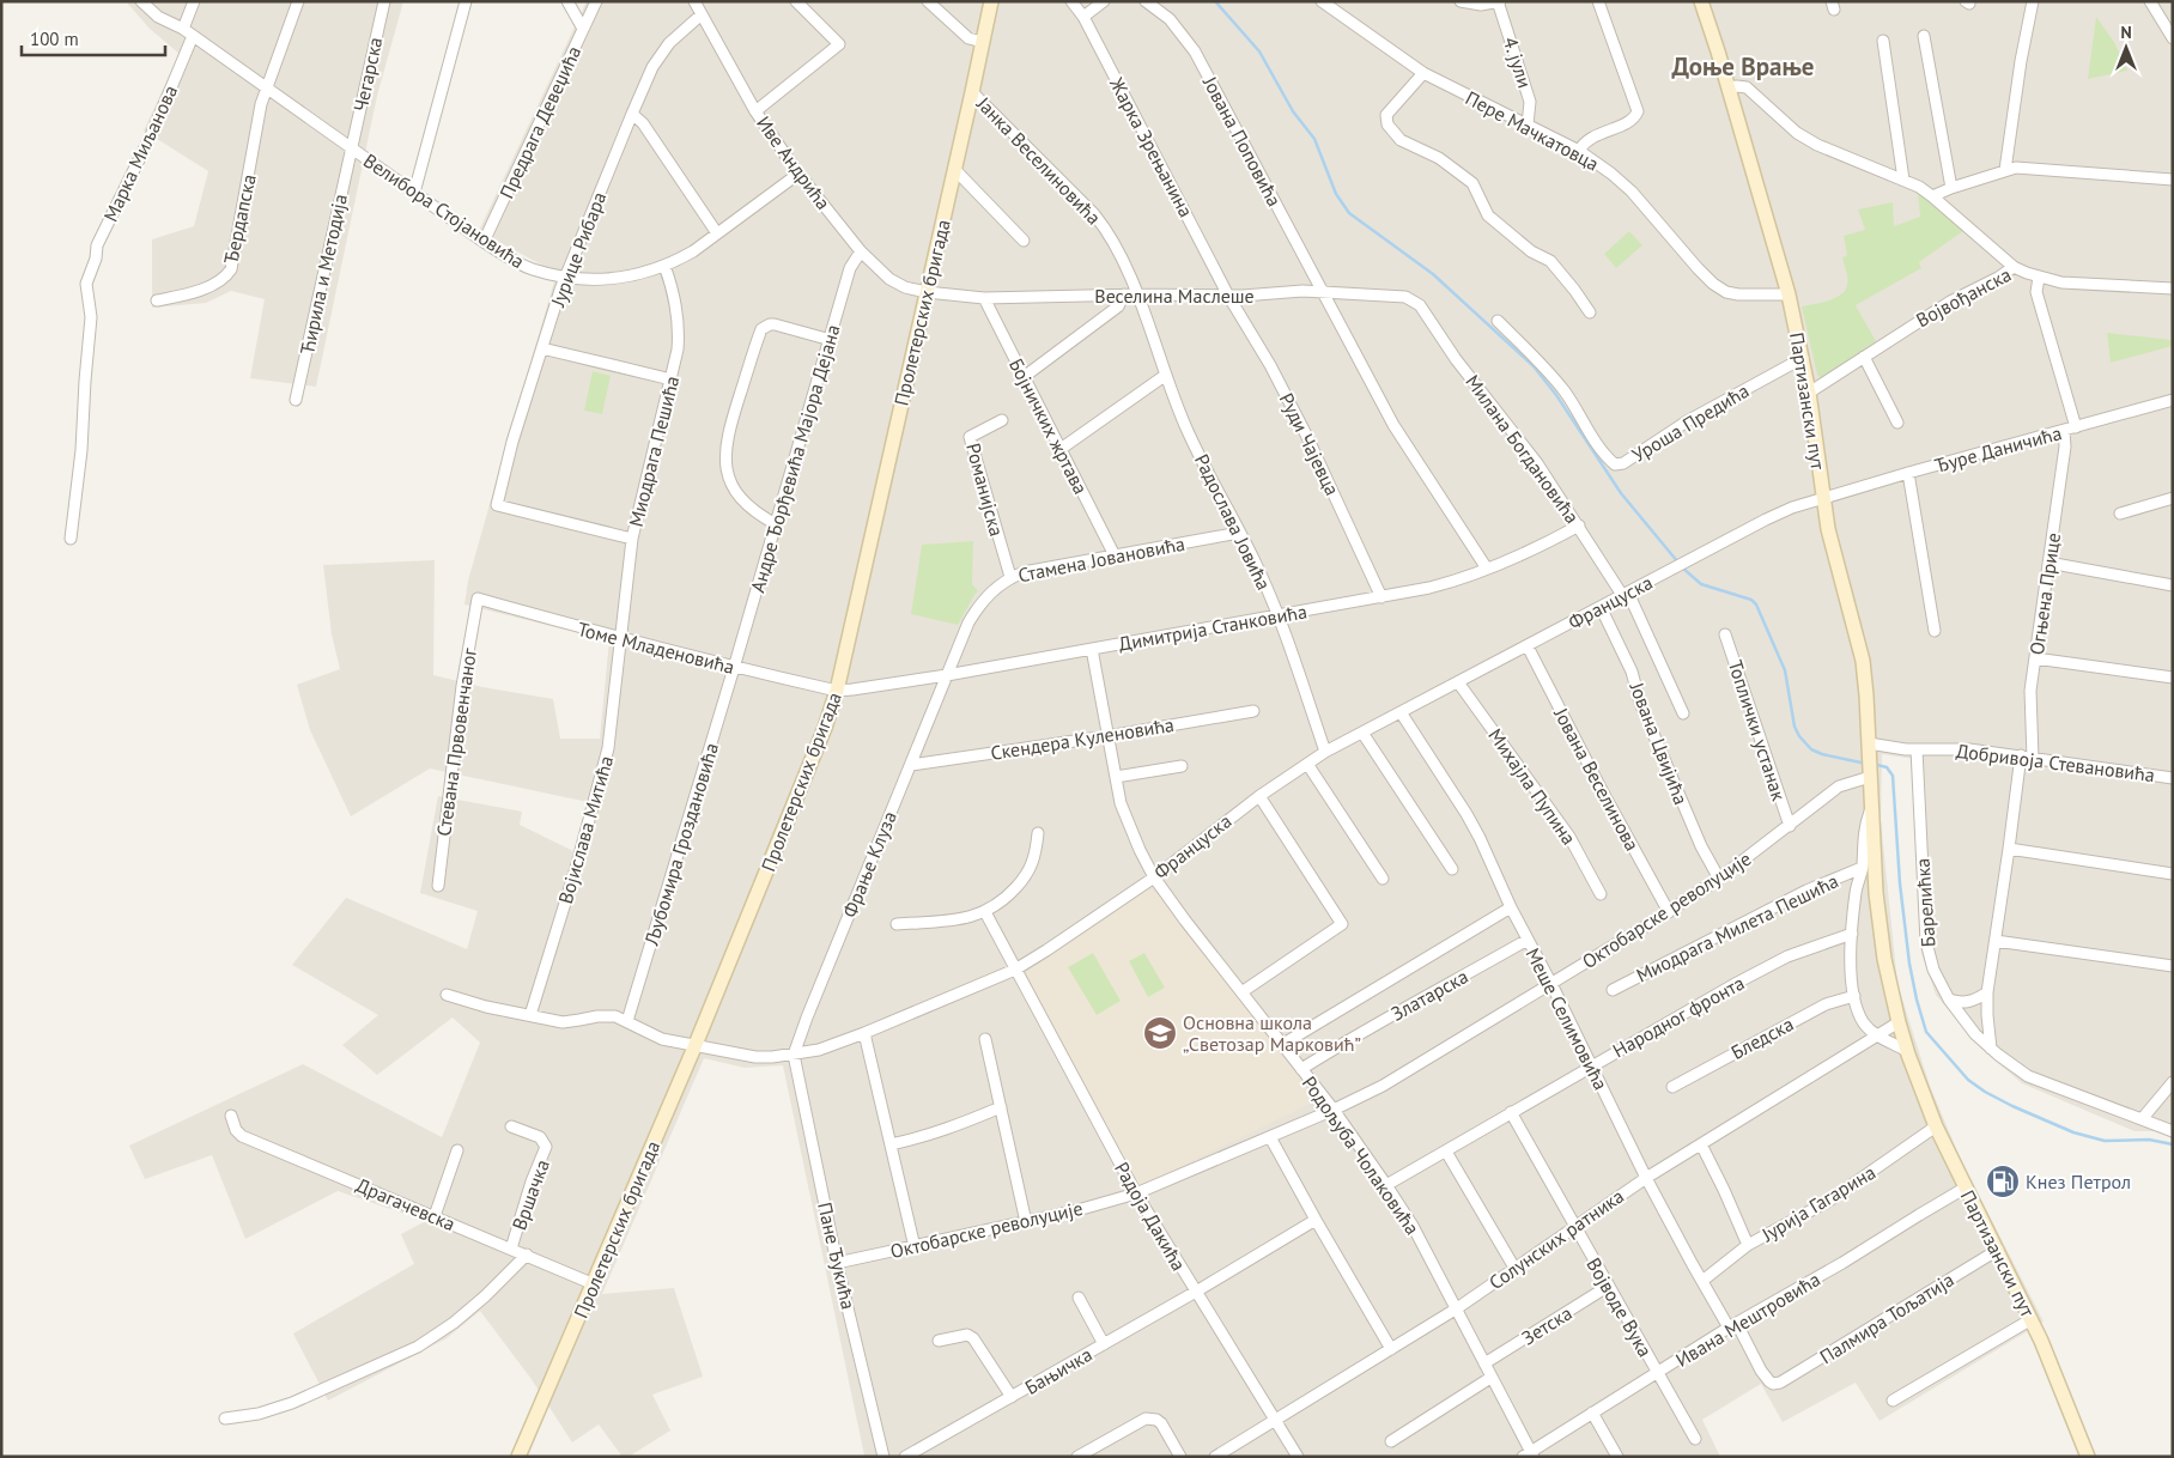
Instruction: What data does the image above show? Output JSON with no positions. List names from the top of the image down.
{
  "streets": {
    "street": [
      "4. јули",
      "Чегарска",
      "Предрага Девеџића",
      "Пере Мачкатовца",
      "Јована Поповића",
      "Жарка Зрењанина",
      "Марка Миљанова",
      "Јанка Веселиновића",
      "Иве Андрића",
      "Велибора Стојановића",
      "Ђердапска",
      "Јурице Рибара",
      "Ћирила и Методија",
      "Веселина Маслеше",
      "Војвођанска",
      "Пролетерских бригада",
      "Партизански пут",
      "Уроша Предића",
      "Бојничких жртава",
      "Руди Чајевца",
      "Милана Богдановића",
      "Ђуре Даничића",
      "Миодрага Пешића",
      "Андре Ђорђевића Мајора Дејана",
      "Романијска",
      "Радослава Јовића",
      "Стамена Јовановића",
      "Огњена Прице",
      "Француска",
      "Димитрија Станковића",
      "Томе Младеновића",
      "Топлички устанак",
      "Скендера Куленовића",
      "Стевана Првовенчаног",
      "Јована Цвијића",
      "Добривоја Стевановића",
      "Јована Веселинова",
      "Михајла Пупина",
      "Војислава Митића",
      "Љубомира Гроздановића",
      "Фрање Клуза",
      "Барелићка",
      "Октобарске револуције",
      "Миодрага Милета Пешића",
      "Златарска",
      "Народног фронта",
      "Меше Селимовића",
      "Бледска",
      "Родољуба Чолаковића",
      "Вршачка",
      "Јурија Гагарина",
      "Драгачевска",
      "Радоја Дакића",
      "Солунских ратника",
      "Пане Ђукића",
      "Војводе Вука",
      "Палмира Тољатија",
      "Ивана Мештровића",
      "Зетска",
      "Бањичка"
    ]
  },
  "crossings": [
    ["4. јули", "Пере Мачкатовца"],
    ["Чегарска", "Велибора Стојановића"],
    ["Чегарска", "Ћирила и Методија"],
    ["Предрага Девеџића", "Велибора Стојановића"],
    ["Пере Мачкатовца", "Партизански пут"],
    ["Јована Поповића", "Веселина Маслеше"],
    ["Јована Поповића", "Димитрија Станковића"],
    ["Жарка Зрењанина", "Веселина Маслеше"],
    ["Жарка Зрењанина", "Руди Чајевца"],
    ["Марка Миљанова", "Велибора Стојановића"],
    ["Јанка Веселиновића", "Веселина Маслеше"],
    ["Јанка Веселиновића", "Пролетерских бригада"],
    ["Јанка Веселиновића", "Радослава Јовића"],
    ["Иве Андрића", "Велибора Стојановића"],
    ["Иве Андрића", "Јурице Рибара"],
    ["Иве Андрића", "Веселина Маслеше"],
    ["Иве Андрића", "Пролетерских бригада"],
    ["Иве Андрића", "Андре Ђорђевића Мајора Дејана"],
    ["Велибора Стојановића", "Ђердапска"],
    ["Велибора Стојановића", "Јурице Рибара"],
    ["Велибора Стојановића", "Ћирила и Методија"],
    ["Велибора Стојановића", "Миодрага Пешића"],
    ["Јурице Рибара", "Миодрага Пешића"],
    ["Веселина Маслеше", "Пролетерских бригада"],
    ["Веселина Маслеше", "Бојничких жртава"],
    ["Веселина Маслеше", "Руди Чајевца"],
    ["Веселина Маслеше", "Милана Богдановића"],
    ["Веселина Маслеше", "Радослава Јовића"],
    ["Војвођанска", "Партизански пут"],
    ["Пролетерских бригада", "Француска"],
    ["Пролетерских бригада", "Димитрија Станковића"],
    ["Пролетерских бригада", "Томе Младеновића"],
    ["Пролетерских бригада", "Драгачевска"],
    ["Партизански пут", "Уроша Предића"],
    ["Партизански пут", "Ђуре Даничића"],
    ["Партизански пут", "Француска"],
    ["Партизански пут", "Добривоја Стевановића"],
    ["Партизански пут", "Октобарске револуције"],
    ["Партизански пут", "Миодрага Милета Пешића"],
    ["Партизански пут", "Народног фронта"],
    ["Партизански пут", "Бледска"],
    ["Партизански пут", "Јурија Гагарина"],
    ["Партизански пут", "Солунских ратника"],
    ["Партизански пут", "Палмира Тољатија"],
    ["Партизански пут", "Ивана Мештровића"],
    ["Бојничких жртава", "Стамена Јовановића"],
    ["Руди Чајевца", "Димитрија Станковића"],
    ["Милана Богдановића", "Француска"],
    ["Милана Богдановића", "Димитрија Станковића"],
    ["Милана Богдановића", "Јована Цвијића"],
    ["Ђуре Даничића", "Огњена Прице"],
    ["Ђуре Даничића", "Француска"],
    ["Миодрага Пешића", "Томе Младеновића"],
    ["Миодрага Пешића", "Војислава Митића"],
    ["Андре Ђорђевића Мајора Дејана", "Томе Младеновића"],
    ["Андре Ђорђевића Мајора Дејана", "Љубомира Гроздановића"],
    ["Романијска", "Стамена Јовановића"],
    ["Радослава Јовића", "Стамена Јовановића"],
    ["Радослава Јовића", "Француска"],
    ["Радослава Јовића", "Димитрија Станковића"],
    ["Стамена Јовановића", "Димитрија Станковића"],
    ["Стамена Јовановића", "Фрање Клуза"],
    ["Огњена Прице", "Добривоја Стевановића"],
    ["Француска", "Јована Цвијића"],
    ["Француска", "Јована Веселинова"],
    ["Француска", "Михајла Пупина"],
    ["Француска", "Љубомира Гроздановића"],
    ["Француска", "Фрање Клуза"],
    ["Француска", "Меше Селимовића"],
    ["Француска", "Родољуба Чолаковића"],
    ["Француска", "Радоја Дакића"],
    ["Француска", "Пане Ђукића"],
    ["Димитрија Станковића", "Томе Младеновића"],
    ["Димитрија Станковића", "Фрање Клуза"],
    ["Димитрија Станковића", "Родољуба Чолаковића"],
    ["Томе Младеновића", "Стевана Првовенчаног"],
    ["Томе Младеновића", "Војислава Митића"],
    ["Томе Младеновића", "Љубомира Гроздановића"],
    ["Топлички устанак", "Октобарске револуције"],
    ["Скендера Куленовића", "Фрање Клуза"],
    ["Скендера Куленовића", "Родољуба Чолаковића"],
    ["Јована Цвијића", "Октобарске револуције"],
    ["Добривоја Стевановића", "Барелићка"],
    ["Јована Веселинова", "Октобарске револуције"],
    ["Фрање Клуза", "Пане Ђукића"],
    ["Октобарске револуције", "Меше Селимовића"],
    ["Октобарске револуције", "Родољуба Чолаковића"],
    ["Октобарске револуције", "Радоја Дакића"],
    ["Октобарске револуције", "Пане Ђукића"],
    ["Златарска", "Меше Селимовића"],
    ["Златарска", "Родољуба Чолаковића"],
    ["Народног фронта", "Меше Селимовића"],
    ["Народног фронта", "Родољуба Чолаковића"],
    ["Народног фронта", "Војводе Вука"],
    ["Меше Селимовића", "Јурија Гагарина"],
    ["Меше Селимовића", "Солунских ратника"],
    ["Меше Селимовића", "Палмира Тољатија"],
    ["Меше Селимовића", "Ивана Мештровића"],
    ["Родољуба Чолаковића", "Солунских ратника"],
    ["Родољуба Чолаковића", "Ивана Мештровића"],
    ["Родољуба Чолаковића", "Зетска"],
    ["Вршачка", "Драгачевска"],
    ["Радоја Дакића", "Солунских ратника"],
    ["Радоја Дакића", "Бањичка"],
    ["Солунских ратника", "Војводе Вука"],
    ["Војводе Вука", "Ивана Мештровића"],
    ["Војводе Вука", "Зетска"]
  ],
  "districts": ["Доње Врање"],
  "places": {
    "school or university": ["Основна школа „Светозар Марковић”"],
    "fuel station": ["Кнез Петрол"]
  },
  "scale_bar": "100 m",
  "north": "top"
}
